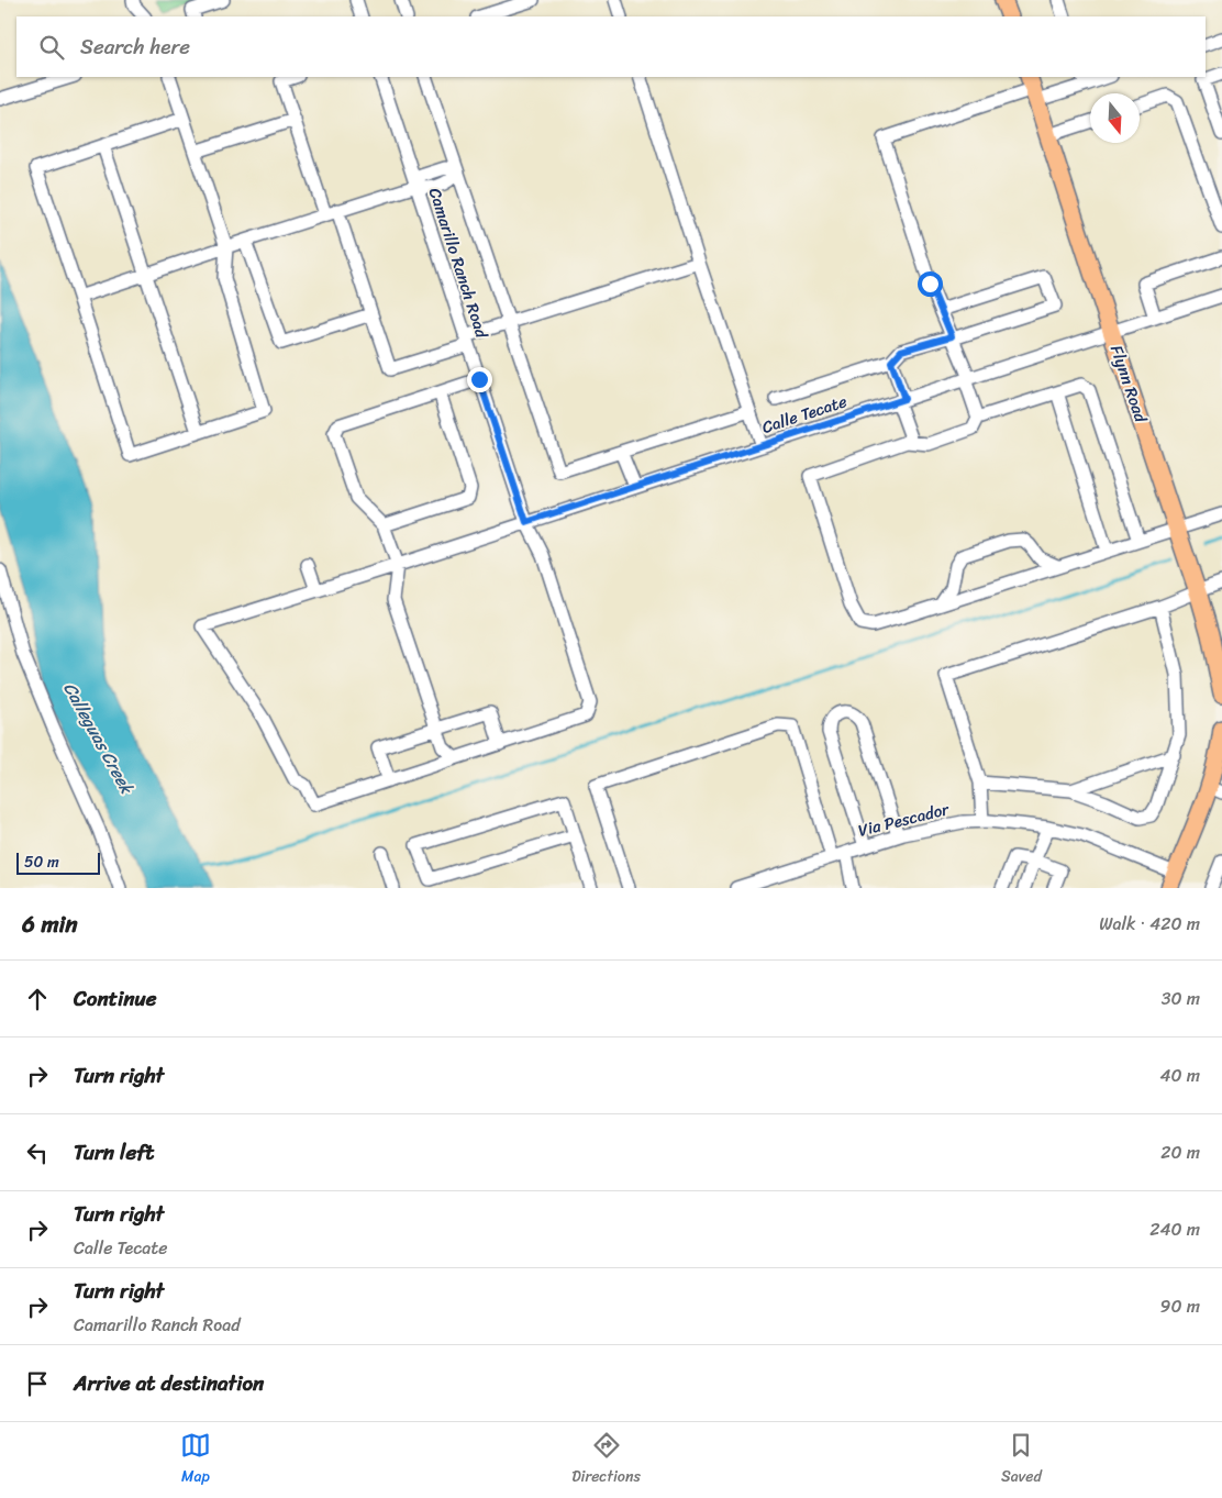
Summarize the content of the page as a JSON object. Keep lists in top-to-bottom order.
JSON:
{
  "streets": {
    "main road": ["Flynn Road"],
    "street": ["Camarillo Ranch Road", "Calle Tecate", "Via Pescador"]
  },
  "crossings": [
    ["Camarillo Ranch Road", "Calle Tecate"],
    ["Flynn Road", "Calle Tecate"]
  ],
  "water": ["Calleguas Creek"],
  "scale_bar": "50 m",
  "north": "bottom",
  "page": {
    "search": "Search here",
    "scale": "50 m",
    "heading": ["6 min", "Walk · 420 m"],
    "list": [
      ["Continue", "30 m"],
      ["Turn right", "40 m"],
      ["Turn left", "20 m"],
      ["Turn right", "Calle Tecate", "240 m"],
      ["Turn right", "Camarillo Ranch Road", "90 m"],
      "Arrive at destination"
    ],
    "nav": ["Map", "Directions", "Saved"]
  }
}
